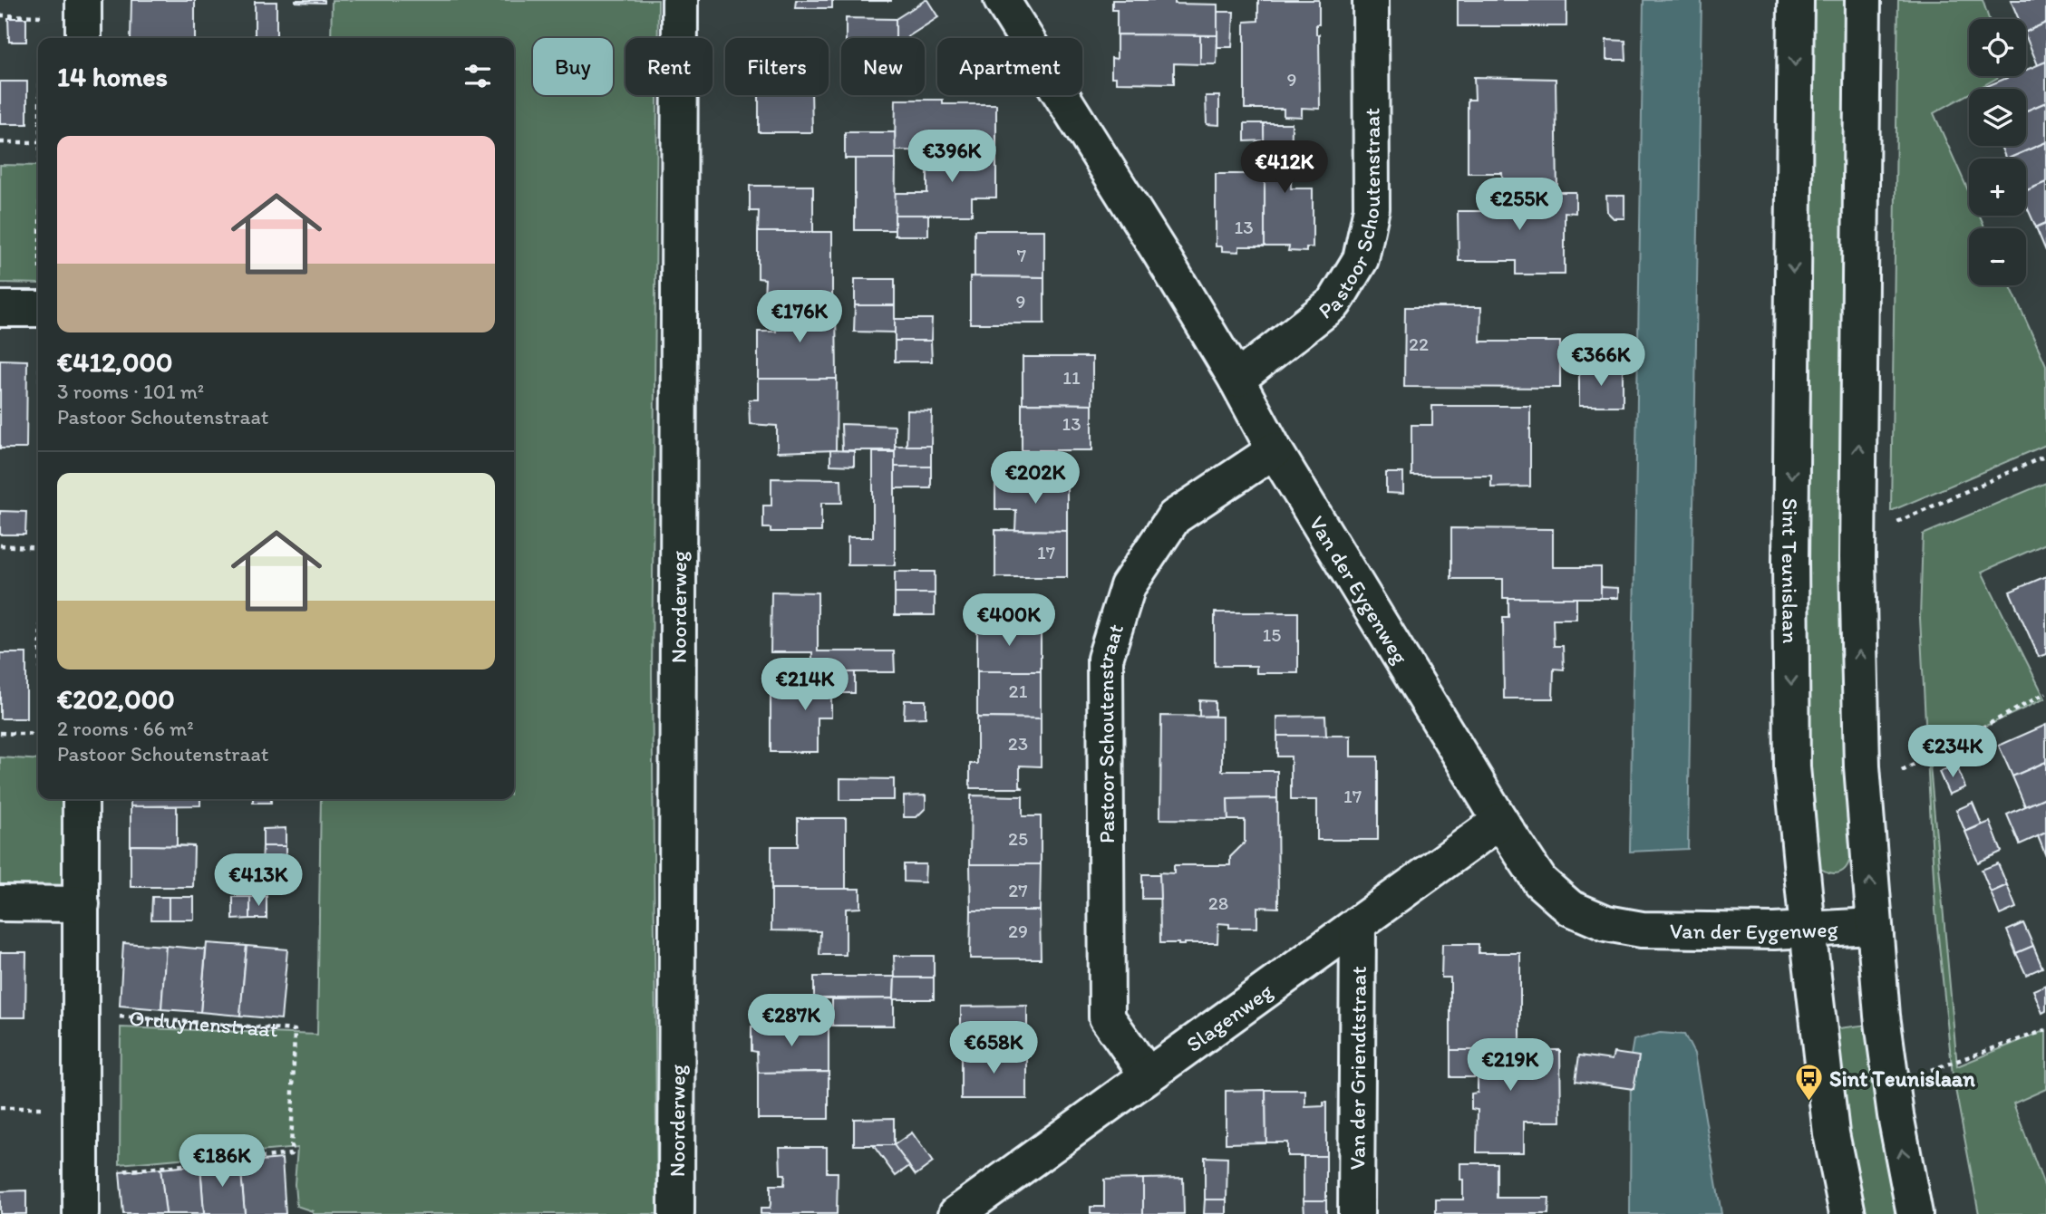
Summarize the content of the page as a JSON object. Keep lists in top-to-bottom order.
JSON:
{
  "streets": {
    "street": [
      "Pastoor Schoutenstraat",
      "Sint Teunislaan",
      "Van der Eygenweg",
      "Noorderweg",
      "Slagenweg",
      "Van der Griendtstraat"
    ],
    "path": ["Orduynenstraat"]
  },
  "crossings": [
    ["Pastoor Schoutenstraat", "Van der Eygenweg"],
    ["Pastoor Schoutenstraat", "Slagenweg"],
    ["Sint Teunislaan", "Van der Eygenweg"],
    ["Van der Eygenweg", "Slagenweg"],
    ["Slagenweg", "Van der Griendtstraat"]
  ],
  "places": {
    "bus stop": ["Sint Teunislaan"]
  },
  "house_numbers": [
    "9",
    "13",
    "7",
    "9",
    "22",
    "11",
    "13",
    "17",
    "15",
    "21",
    "23",
    "17",
    "25",
    "27",
    "28",
    "29"
  ],
  "page": {
    "map_buttons": ["+", "−"],
    "chip": [
      "Buy",
      "Rent",
      "Filters",
      "New",
      "Apartment"
    ],
    "heading": "14 homes",
    "list": [
      {
        "name": "€412,000",
        "note": "3 rooms · 101 m² · Pastoor Schoutenstraat"
      },
      {
        "name": "€202,000",
        "note": "2 rooms · 66 m² · Pastoor Schoutenstraat"
      }
    ],
    "price": [
      "€396K",
      "€412K",
      "€255K",
      "€176K",
      "€366K",
      "€202K",
      "€400K",
      "€214K",
      "€234K",
      "€413K",
      "€287K",
      "€658K",
      "€219K",
      "€186K"
    ]
  }
}
